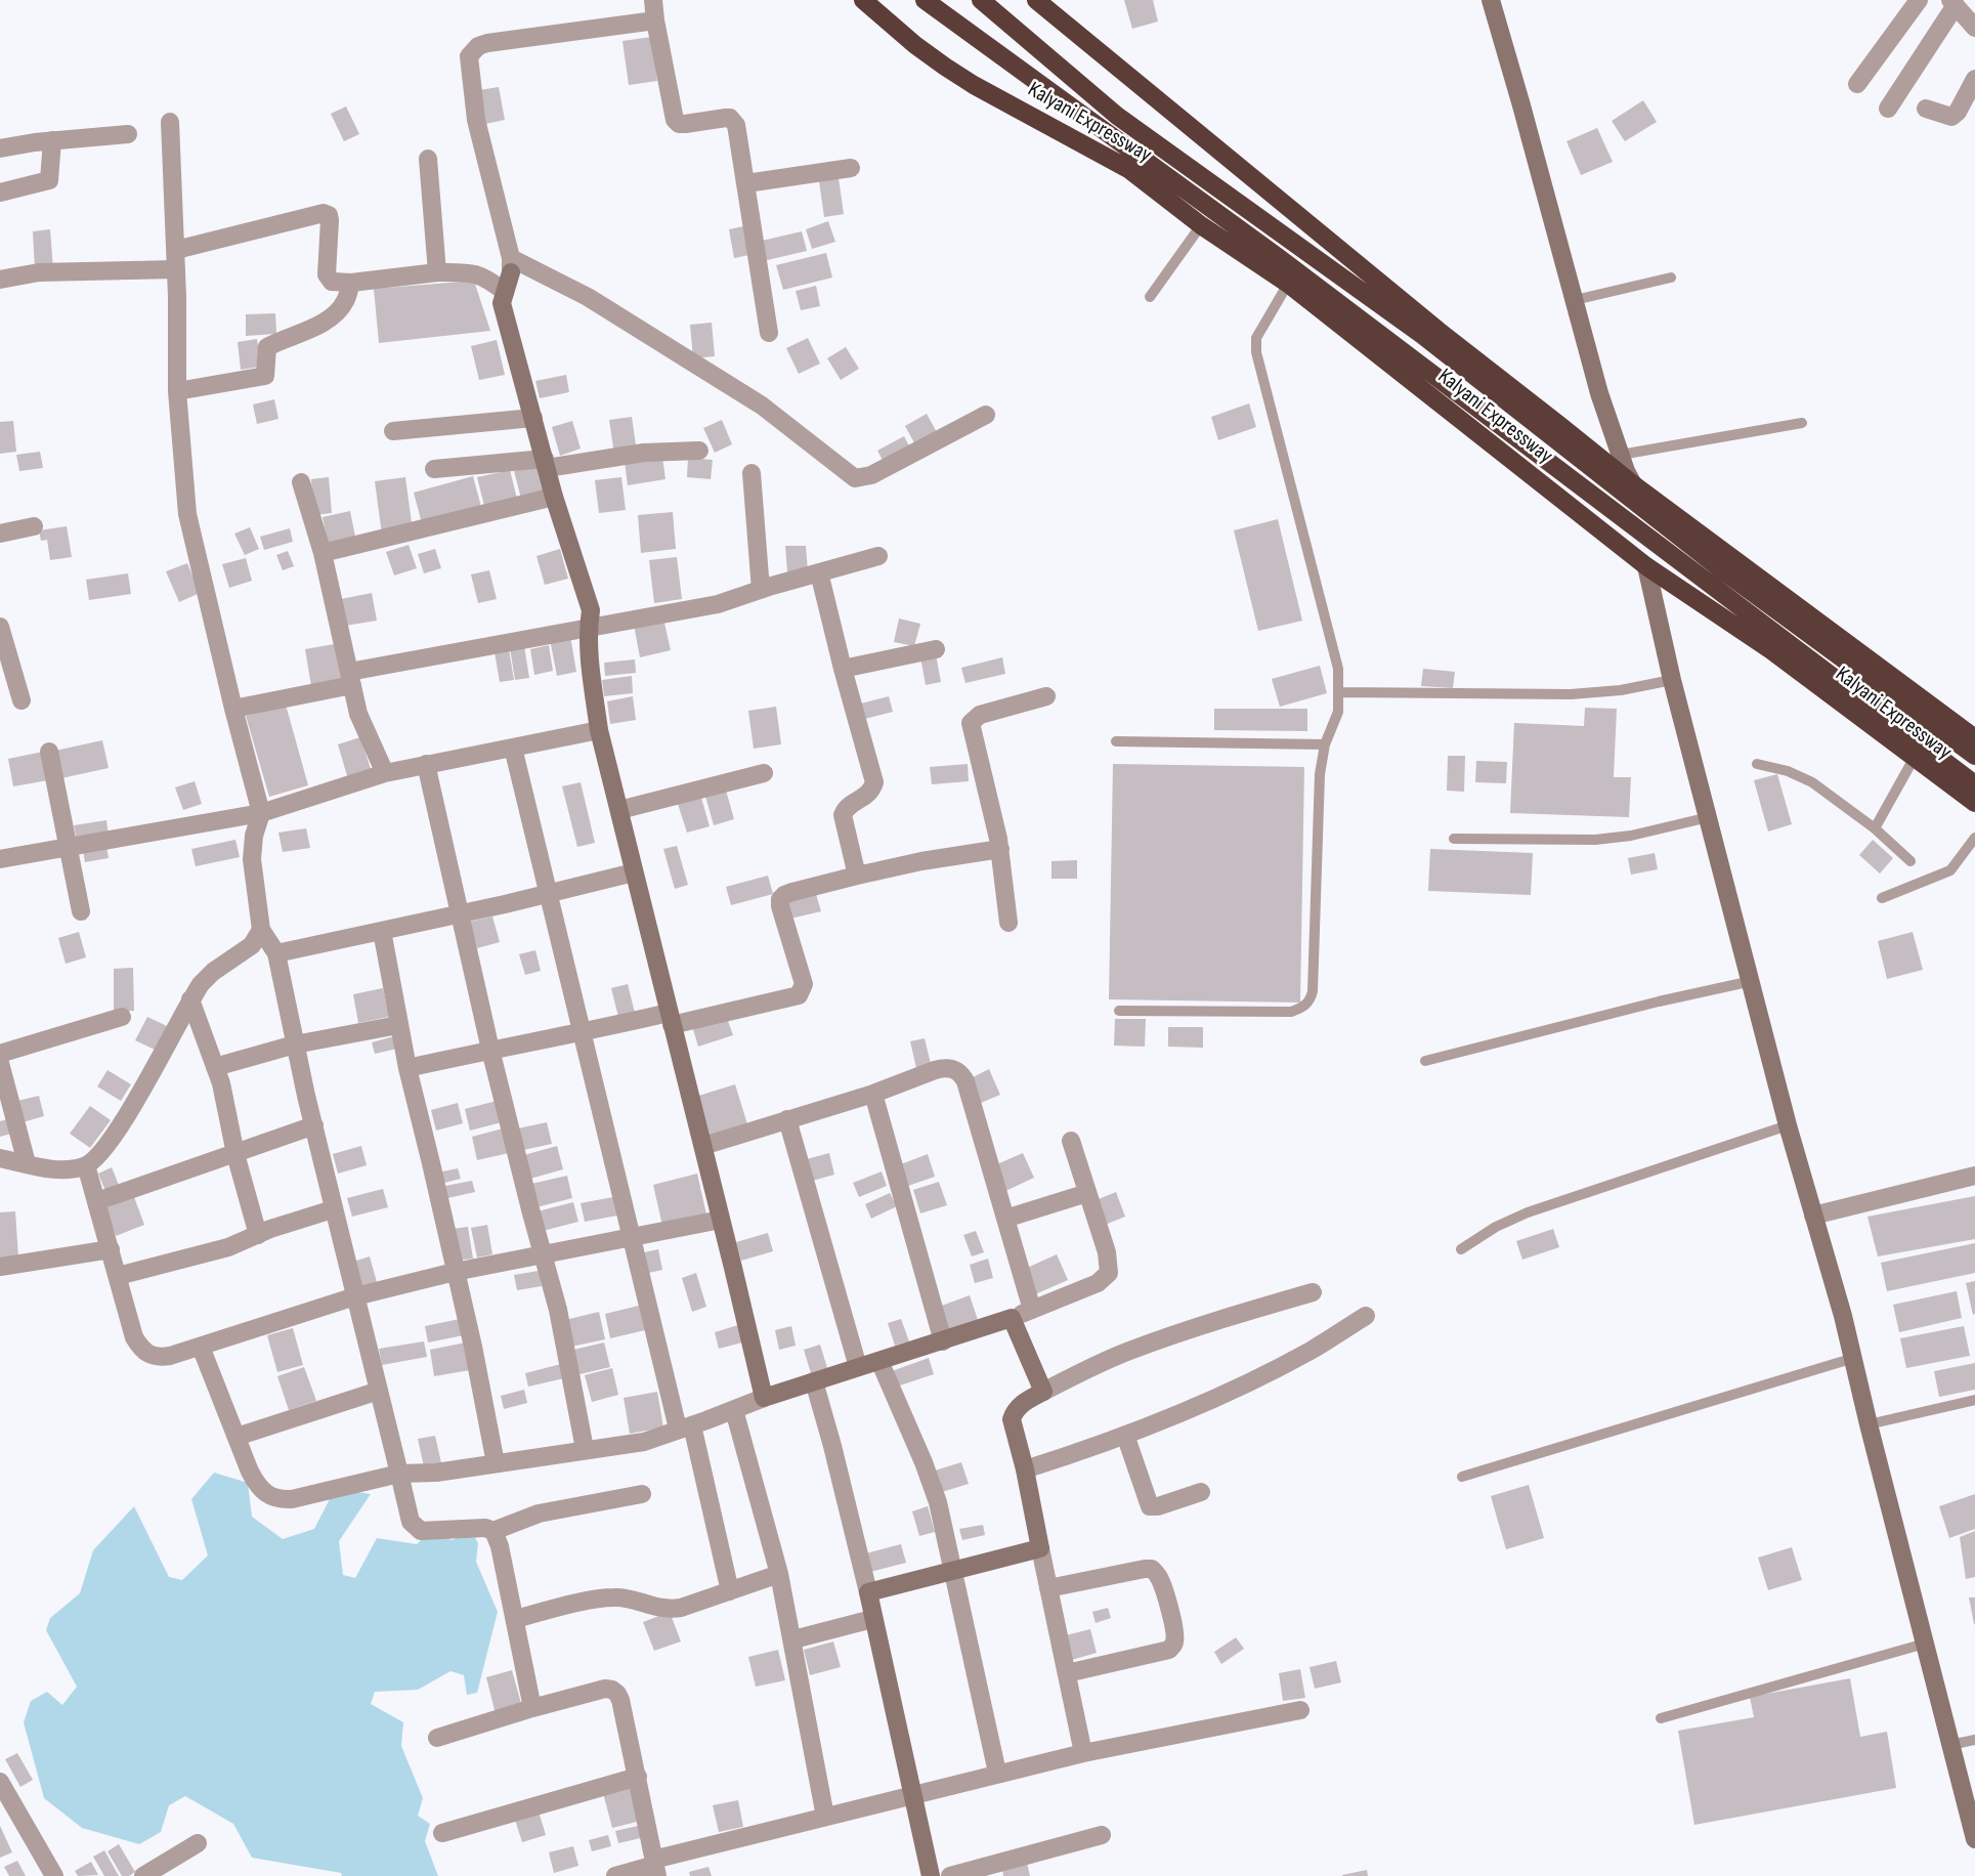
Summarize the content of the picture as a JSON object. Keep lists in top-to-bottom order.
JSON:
{
  "streets": {
    "highway": ["Kalyani Expressway"]
  }
}
